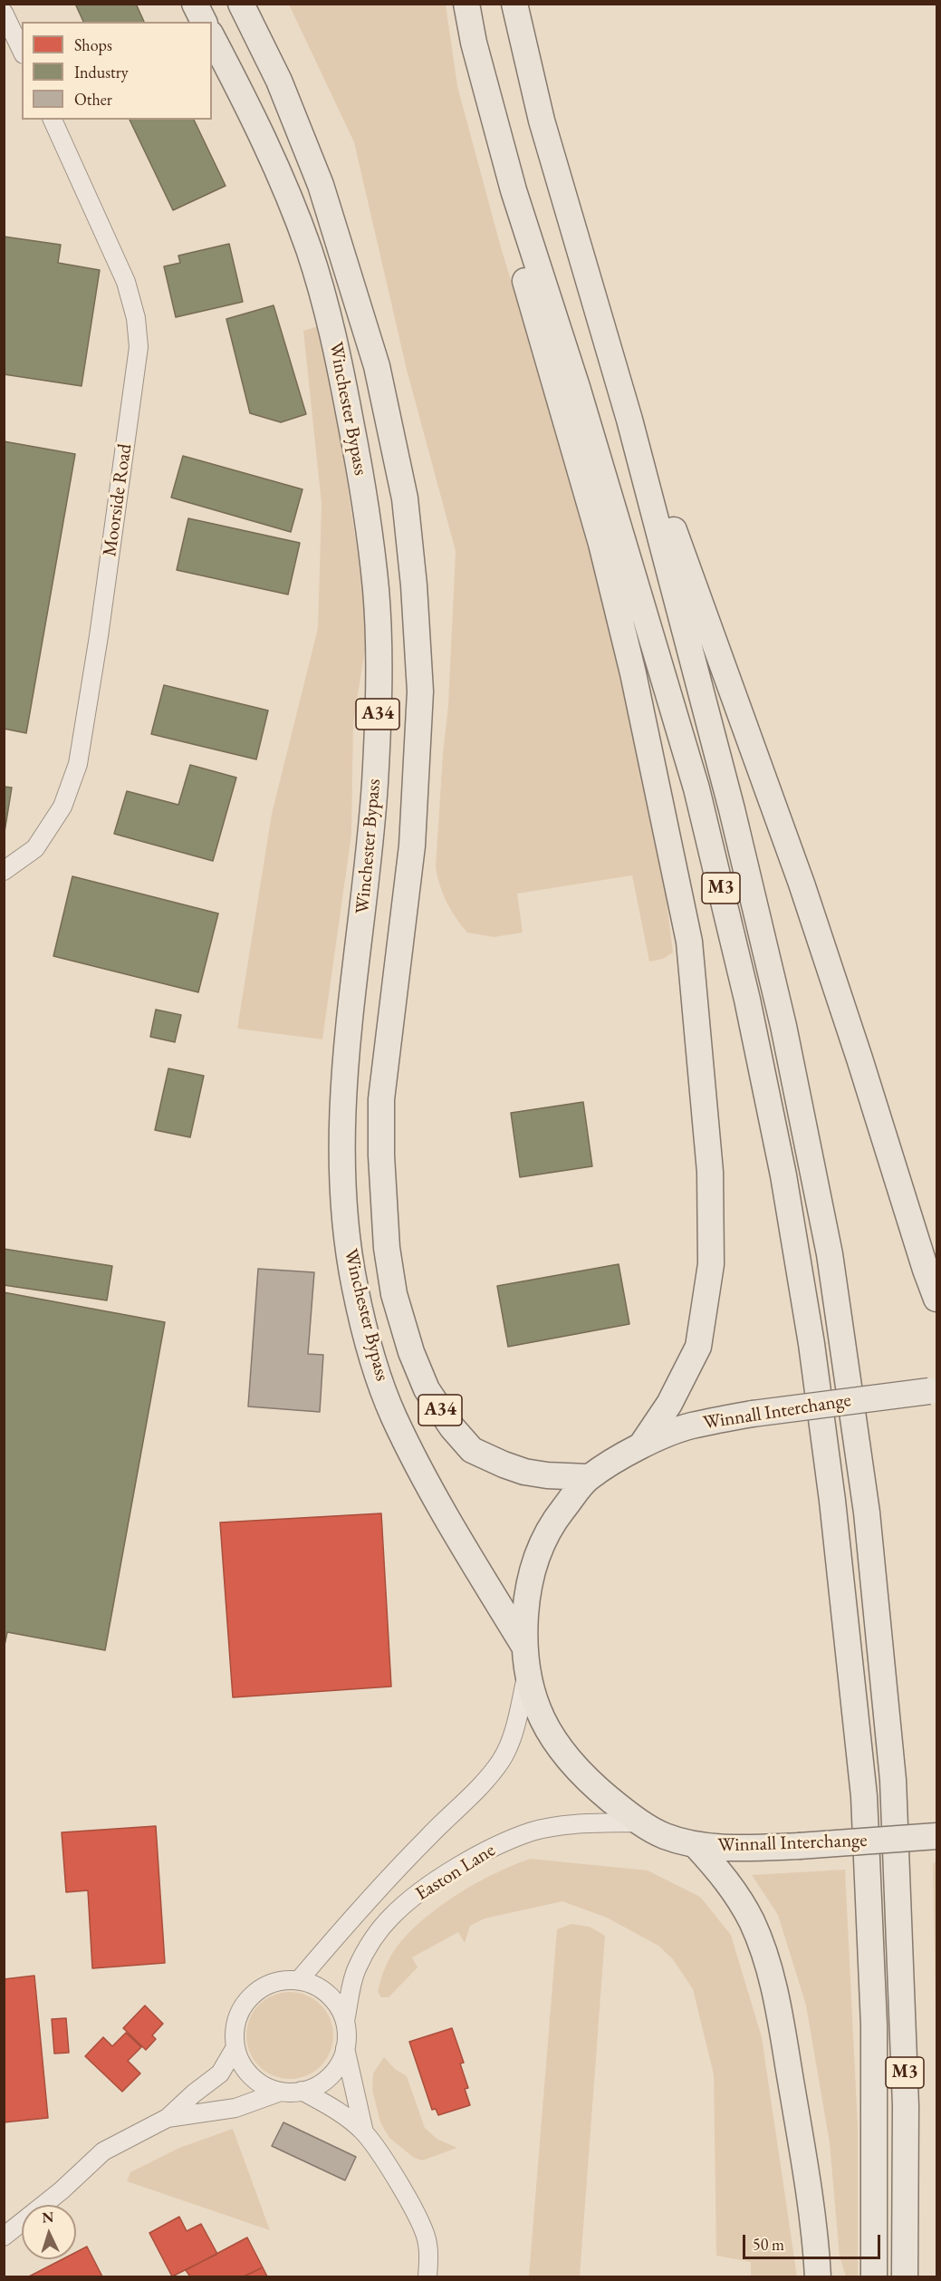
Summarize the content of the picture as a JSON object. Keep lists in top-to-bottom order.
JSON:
{
  "streets": {
    "highway": [
      "Winchester Bypass",
      "A34",
      "M3",
      "Winnall Interchange"
    ],
    "street": ["Moorside Road", "Easton Lane"]
  },
  "crossings": [
    ["Winchester Bypass", "Winnall Interchange"],
    ["M3", "Winnall Interchange"],
    ["Winnall Interchange", "Easton Lane"]
  ],
  "legend": ["Shops", "Industry", "Other"],
  "scale_bar": "50 m",
  "north": "top"
}
